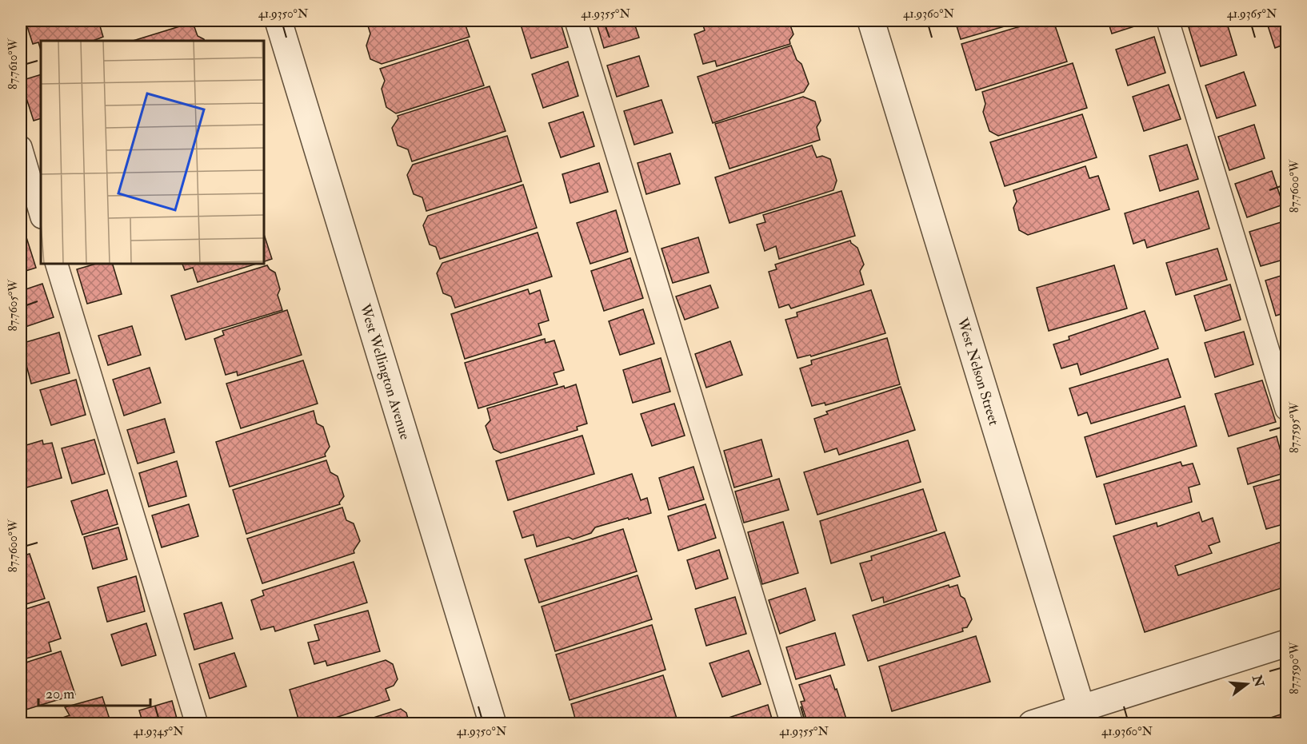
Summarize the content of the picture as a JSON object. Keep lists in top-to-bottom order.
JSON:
{
  "streets": {
    "street": ["West Wellington Avenue", "West Nelson Street"]
  },
  "scale_bar": "20 m",
  "north": "right",
  "coordinates": [
    "41.9350°N",
    "41.9355°N",
    "41.9360°N",
    "41.9365°N",
    "87.7610°W",
    "87.7600°W",
    "87.7605°W",
    "87.7595°W",
    "87.7590°W",
    "41.9345°N"
  ]
}
